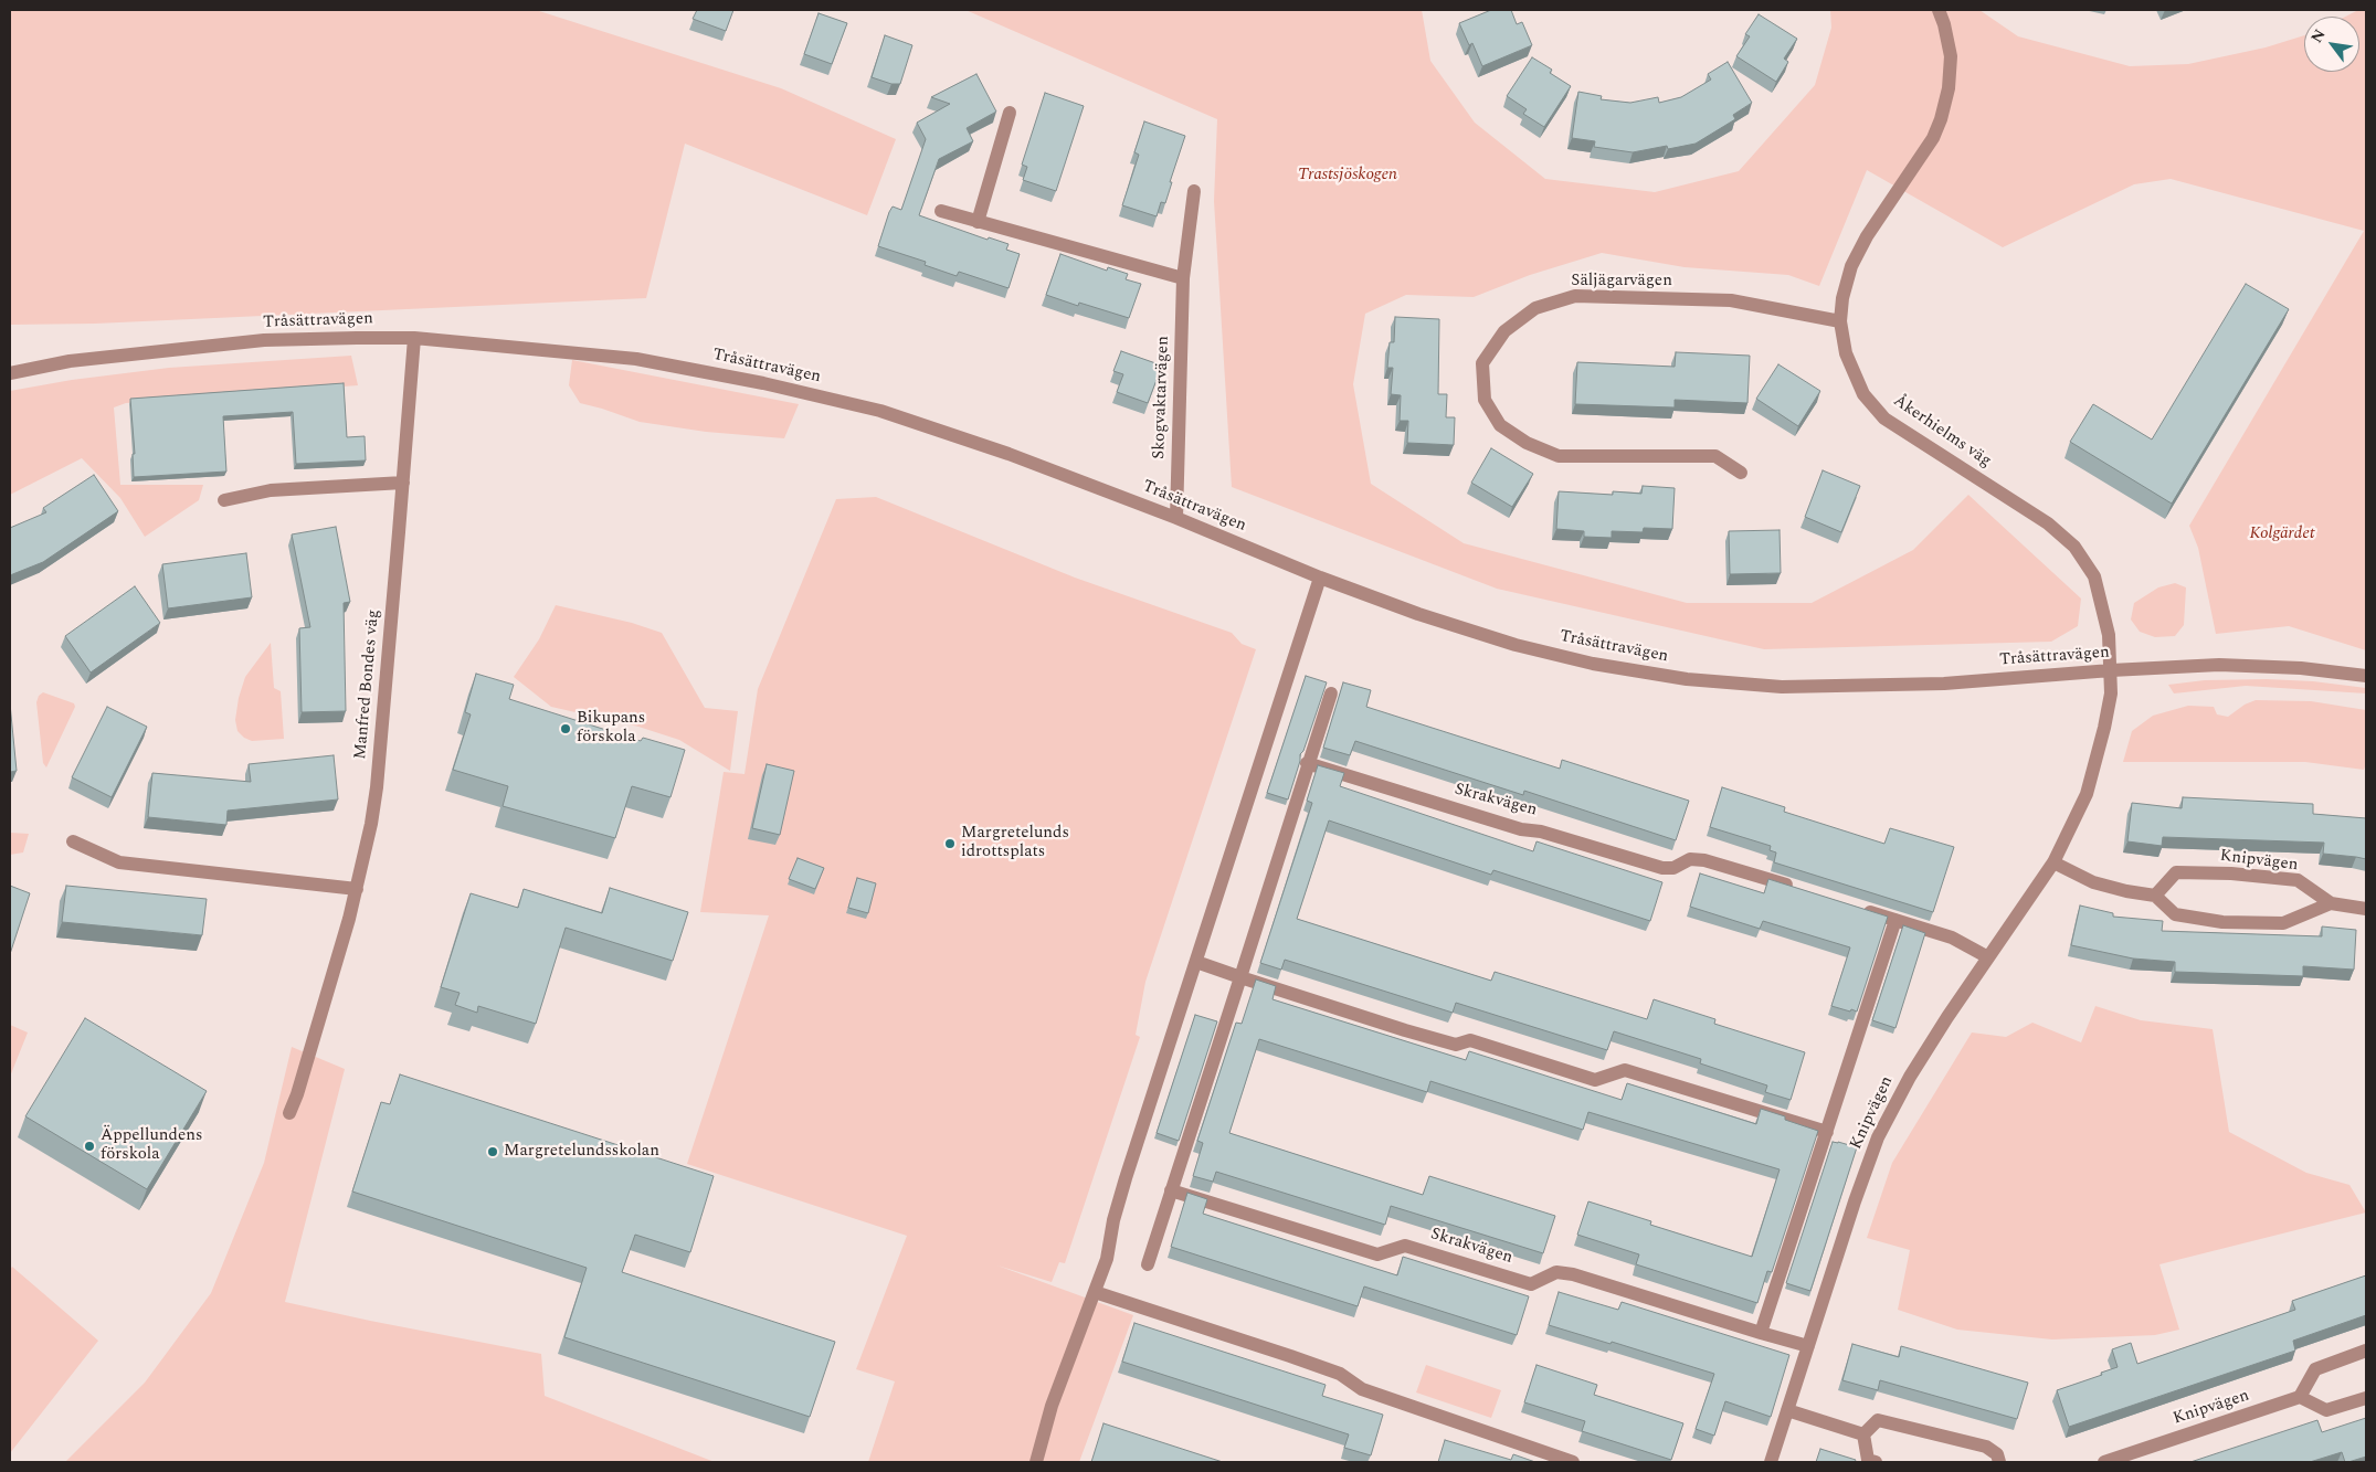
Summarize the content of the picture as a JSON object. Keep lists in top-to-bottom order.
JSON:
{
  "streets": {
    "street": [
      "Säljägarvägen",
      "Tråsättravägen",
      "Skogvaktarvägen",
      "Åkerhielms väg",
      "Manfred Bondes väg",
      "Skrakvägen",
      "Knipvägen"
    ]
  },
  "crossings": [
    ["Säljägarvägen", "Åkerhielms väg"],
    ["Tråsättravägen", "Skogvaktarvägen"],
    ["Tråsättravägen", "Åkerhielms väg"],
    ["Tråsättravägen", "Manfred Bondes väg"],
    ["Tråsättravägen", "Knipvägen"],
    ["Åkerhielms väg", "Knipvägen"],
    ["Skrakvägen", "Knipvägen"]
  ],
  "parks": ["Trastsjöskogen", "Kolgärdet"],
  "places": [
    "Bikupans förskola",
    "Margretelunds idrottsplats",
    "Äppellundens förskola",
    "Margretelundsskolan"
  ],
  "north": "top left"
}
